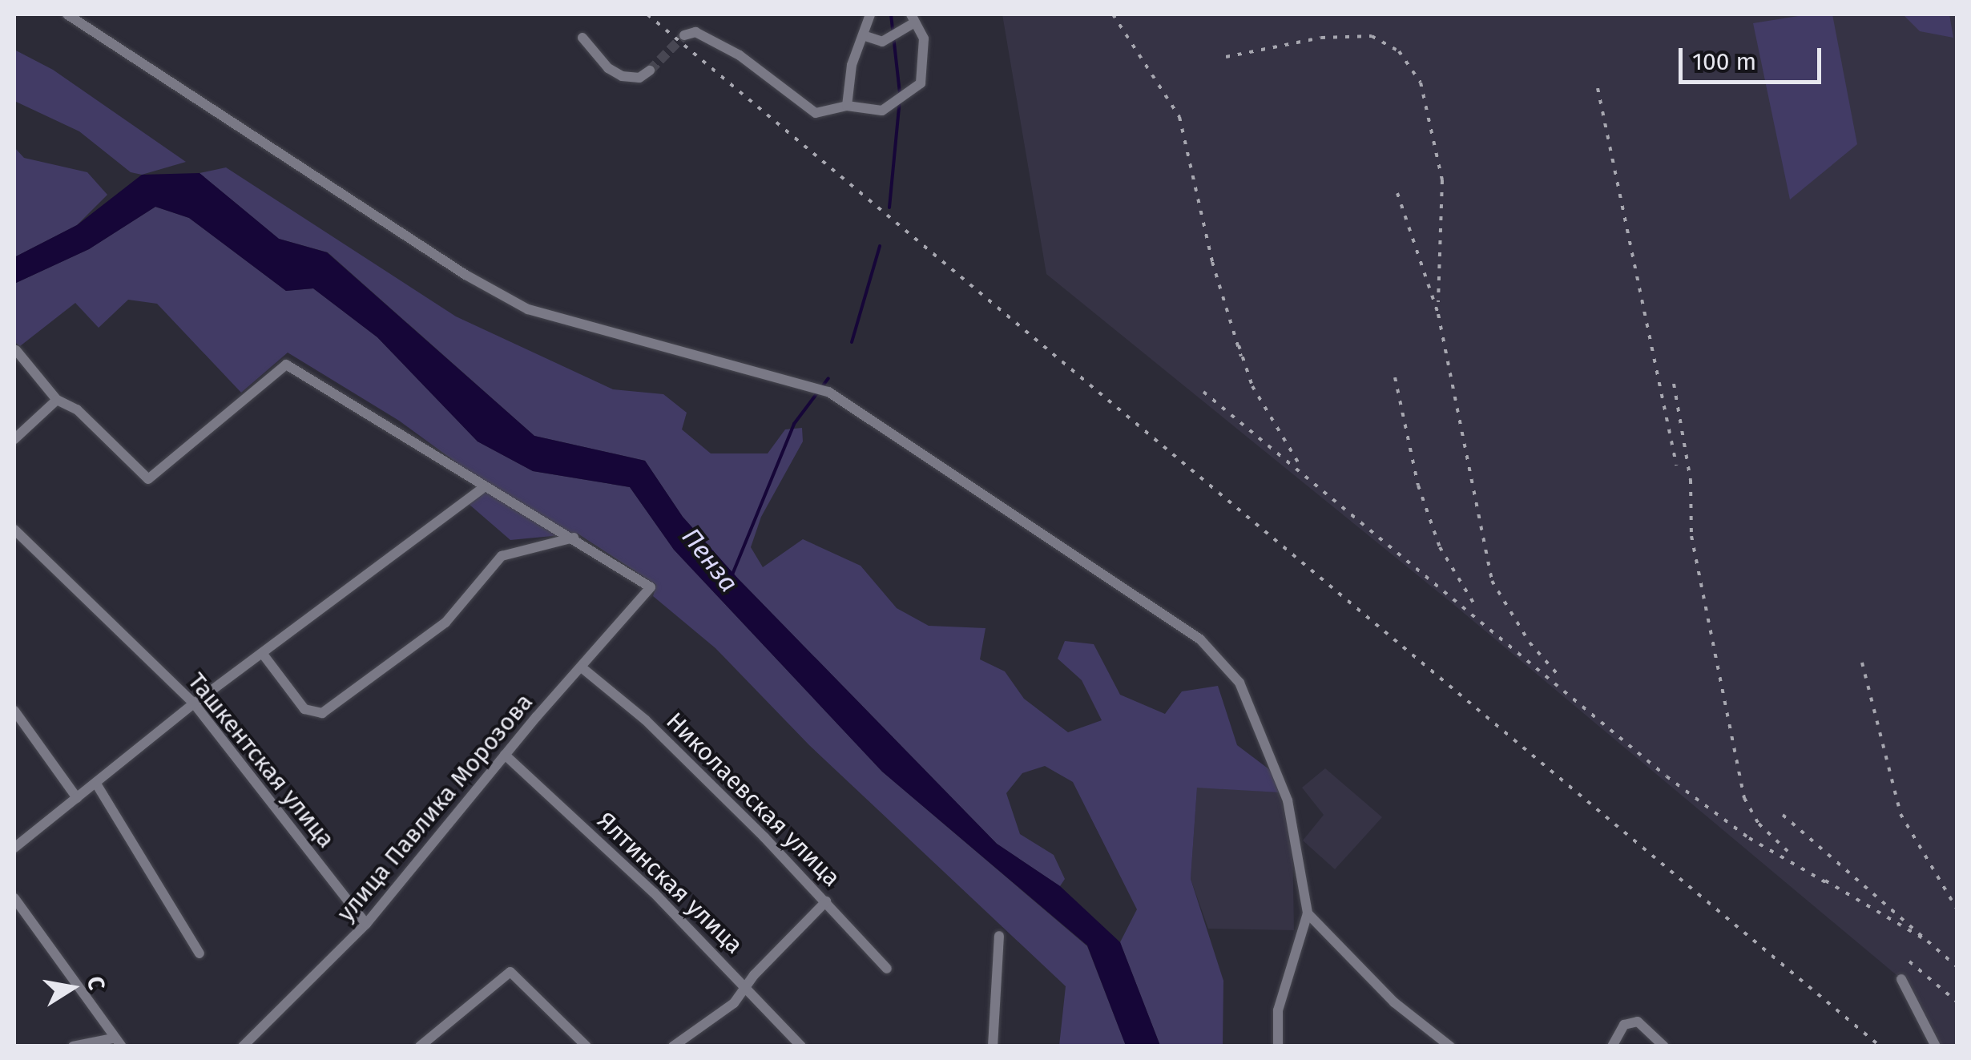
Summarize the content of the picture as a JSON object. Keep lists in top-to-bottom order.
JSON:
{
  "streets": {
    "street": [
      "Ташкентская улица",
      "Николаевская улица",
      "улица Павлика Морозова",
      "Ялтинская улица"
    ]
  },
  "crossings": [
    ["Ташкентская улица", "улица Павлика Морозова"],
    ["Николаевская улица", "улица Павлика Морозова"],
    ["улица Павлика Морозова", "Ялтинская улица"]
  ],
  "water": ["Пенза"],
  "scale_bar": "100 m",
  "north": "right"
}
